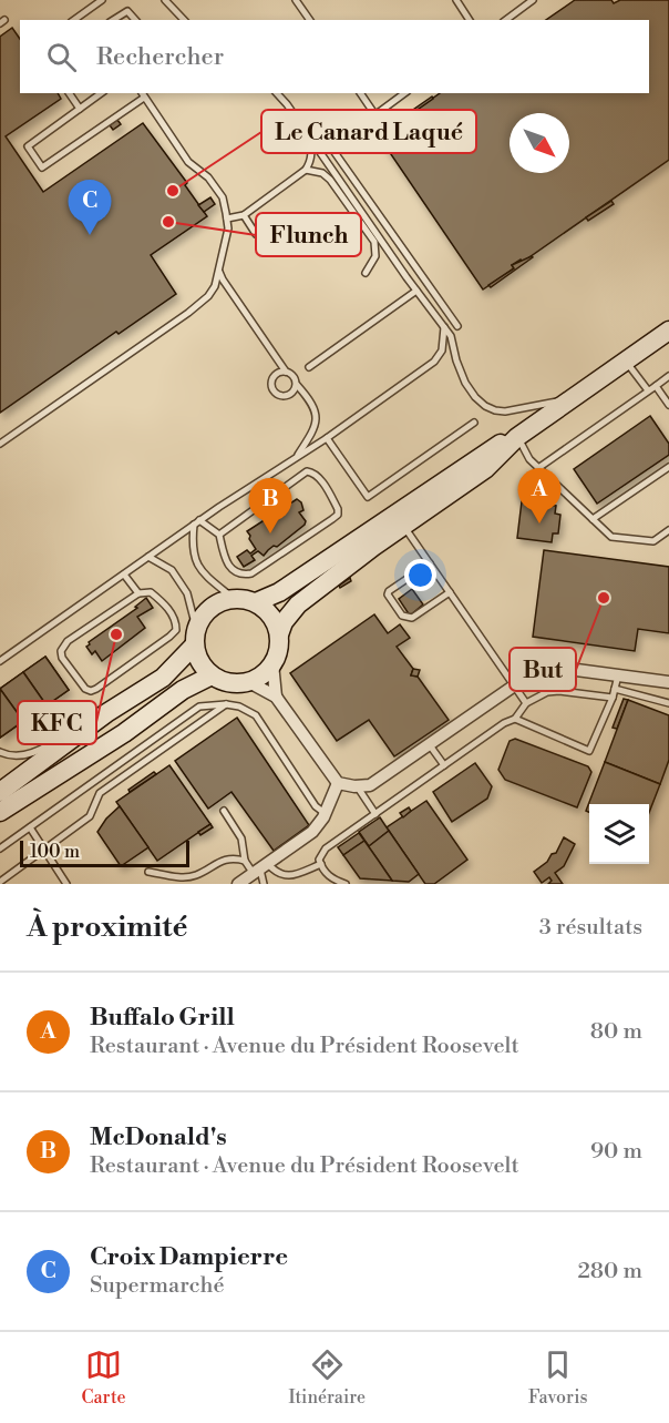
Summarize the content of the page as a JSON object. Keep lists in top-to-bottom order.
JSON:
{
  "places": [
    "Le Canard Laqué",
    "Flunch",
    "But",
    "KFC"
  ],
  "scale_bar": "100 m",
  "north": "bottom right",
  "page": {
    "search": "Rechercher",
    "pins": ["C", "A", "B"],
    "scale": "100 m",
    "heading": ["À proximité", "3 résultats"],
    "list": [
      {
        "mark": "A",
        "name": "Buffalo Grill",
        "note": "Restaurant · Avenue du Président Roosevelt",
        "value": "80 m"
      },
      {
        "mark": "B",
        "name": "McDonald's",
        "note": "Restaurant · Avenue du Président Roosevelt",
        "value": "90 m"
      },
      {
        "mark": "C",
        "name": "Croix Dampierre",
        "note": "Supermarché",
        "value": "280 m"
      }
    ],
    "nav": ["Carte", "Itinéraire", "Favoris"]
  }
}
